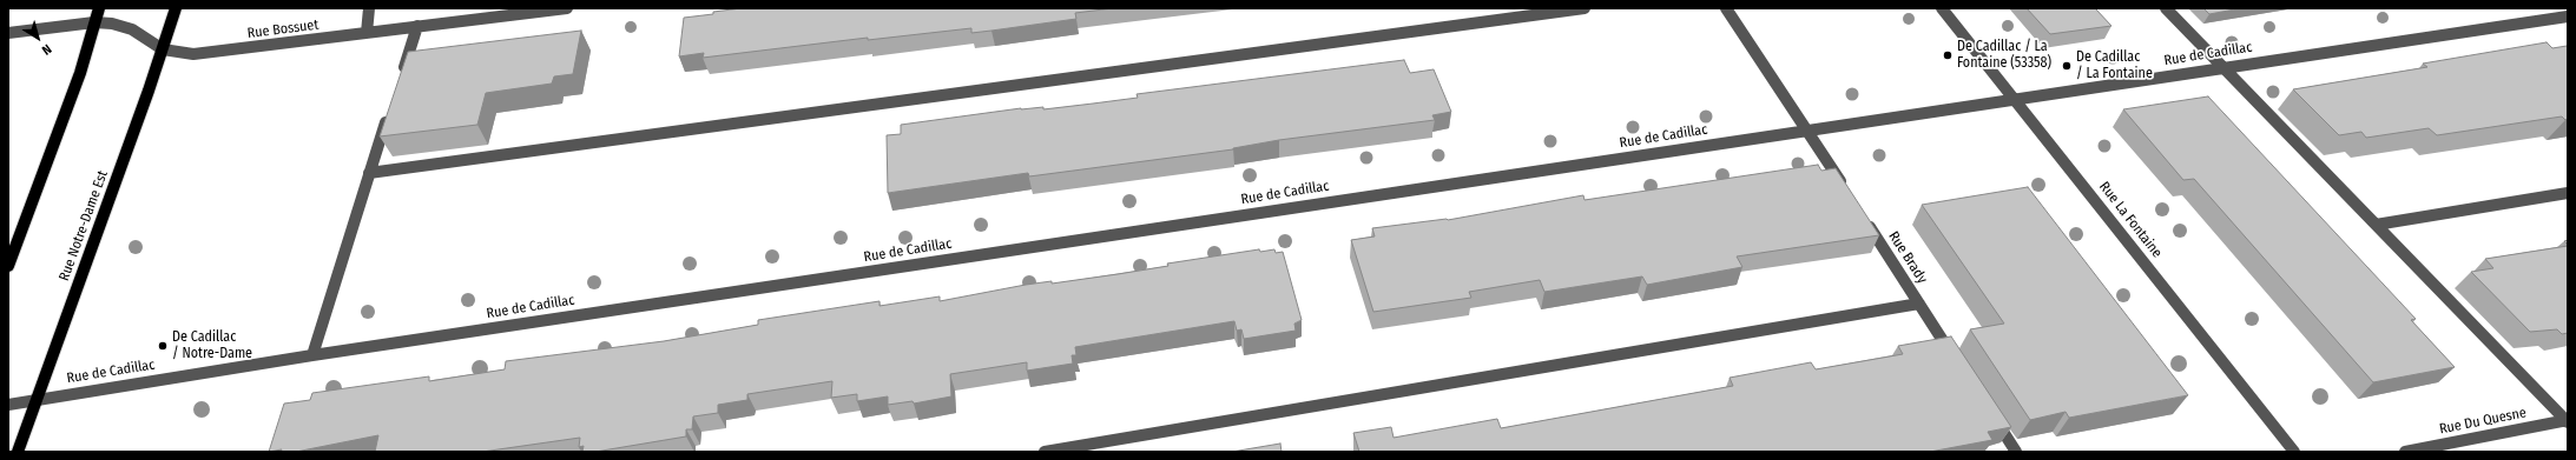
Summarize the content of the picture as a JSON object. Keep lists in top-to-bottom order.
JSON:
{
  "streets": {
    "main road": ["Rue Notre-Dame Est"],
    "street": [
      "Rue Bossuet",
      "Rue de Cadillac",
      "Rue La Fontaine",
      "Rue Brady",
      "Rue Du Quesne"
    ]
  },
  "crossings": [
    ["Rue Bossuet", "Rue Notre-Dame Est"],
    ["Rue de Cadillac", "Rue La Fontaine"],
    ["Rue de Cadillac", "Rue Notre-Dame Est"]
  ],
  "places": ["De Cadillac / La Fontaine (53358)", "De Cadillac / La Fontaine", "De Cadillac / Notre-Dame"],
  "north": "bottom right"
}
